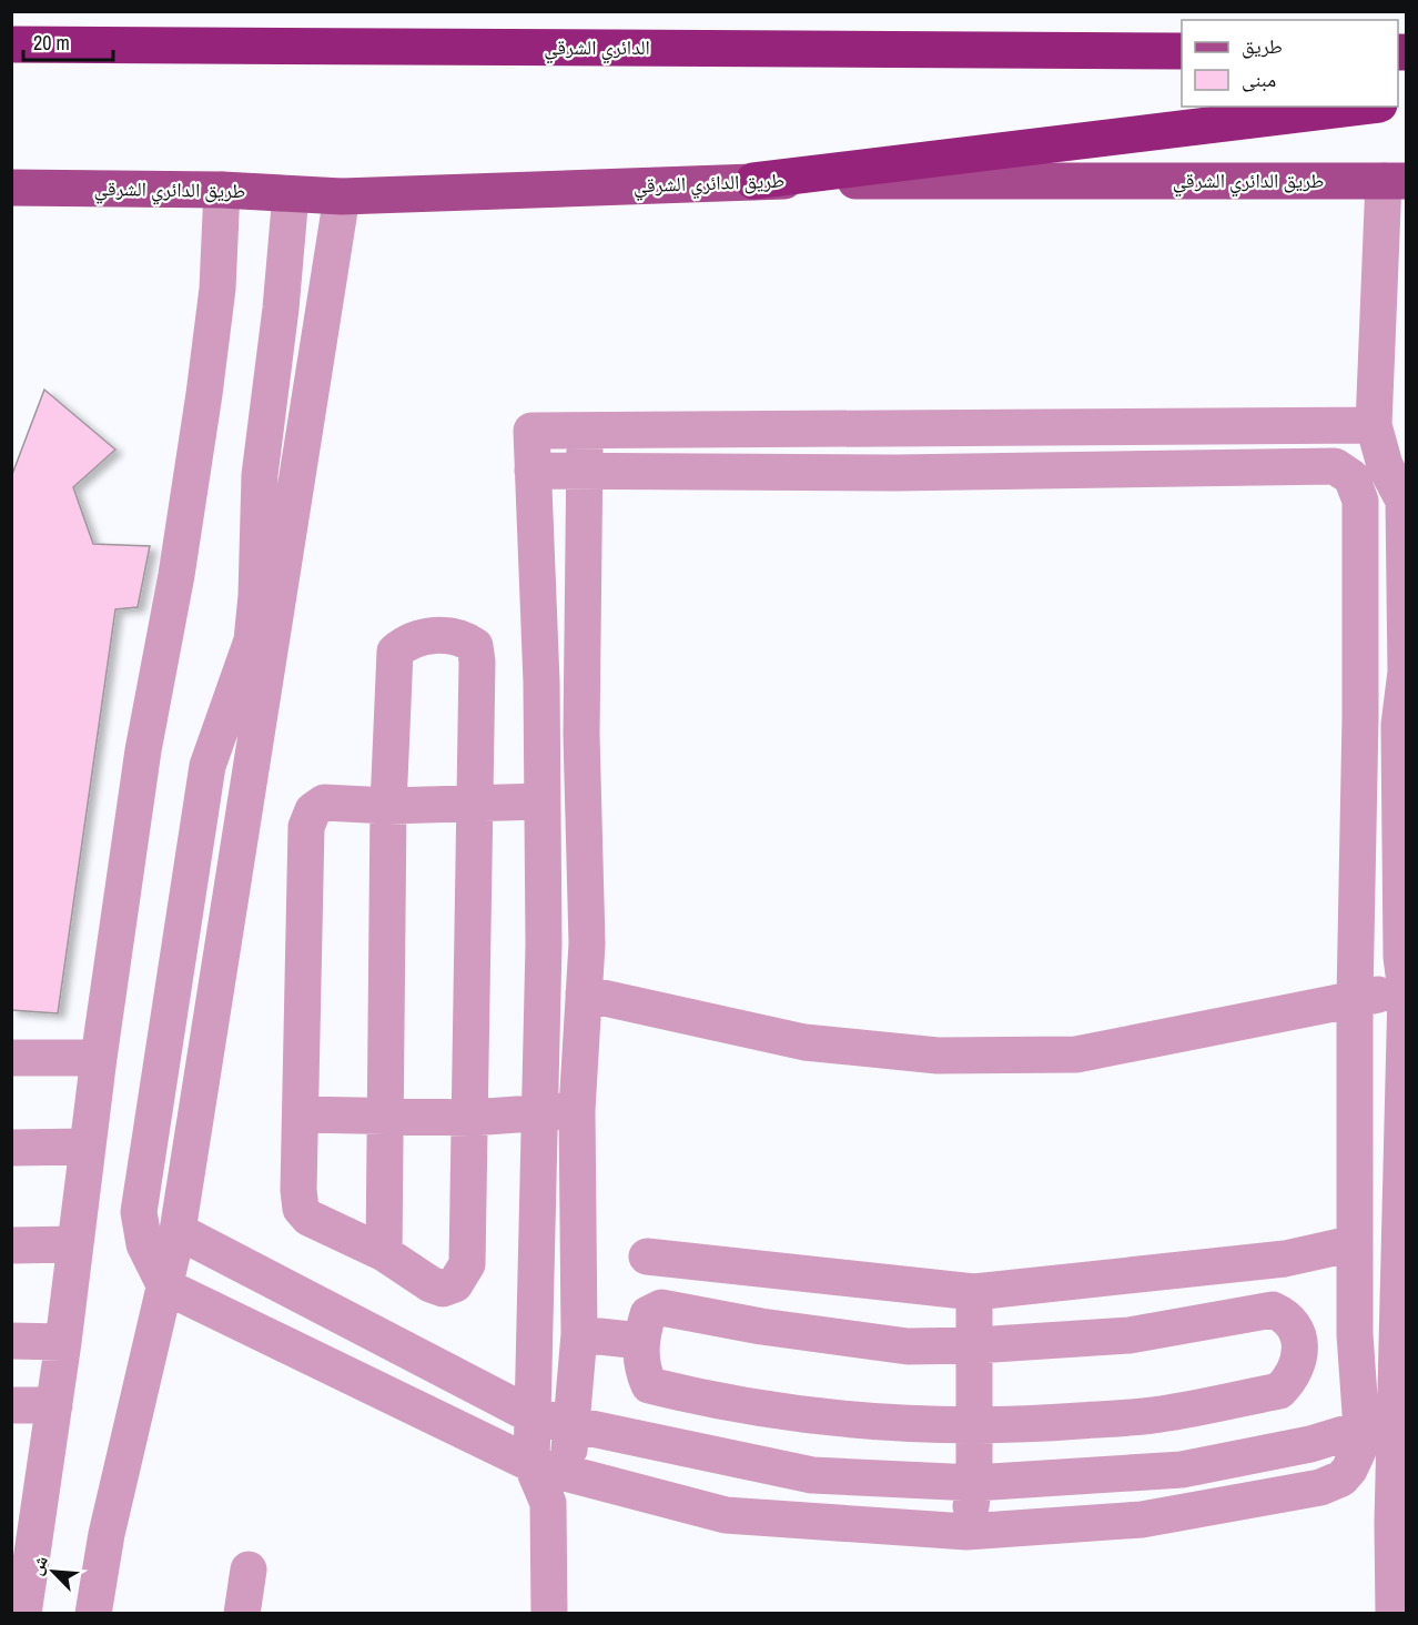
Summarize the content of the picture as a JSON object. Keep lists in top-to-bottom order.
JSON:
{
  "streets": {
    "highway": ["الدائري الشرقي"],
    "main road": ["طريق الدائري الشرقي"]
  },
  "legend": ["طريق", "مبنى"],
  "scale_bar": "20 m",
  "north": "top left"
}
